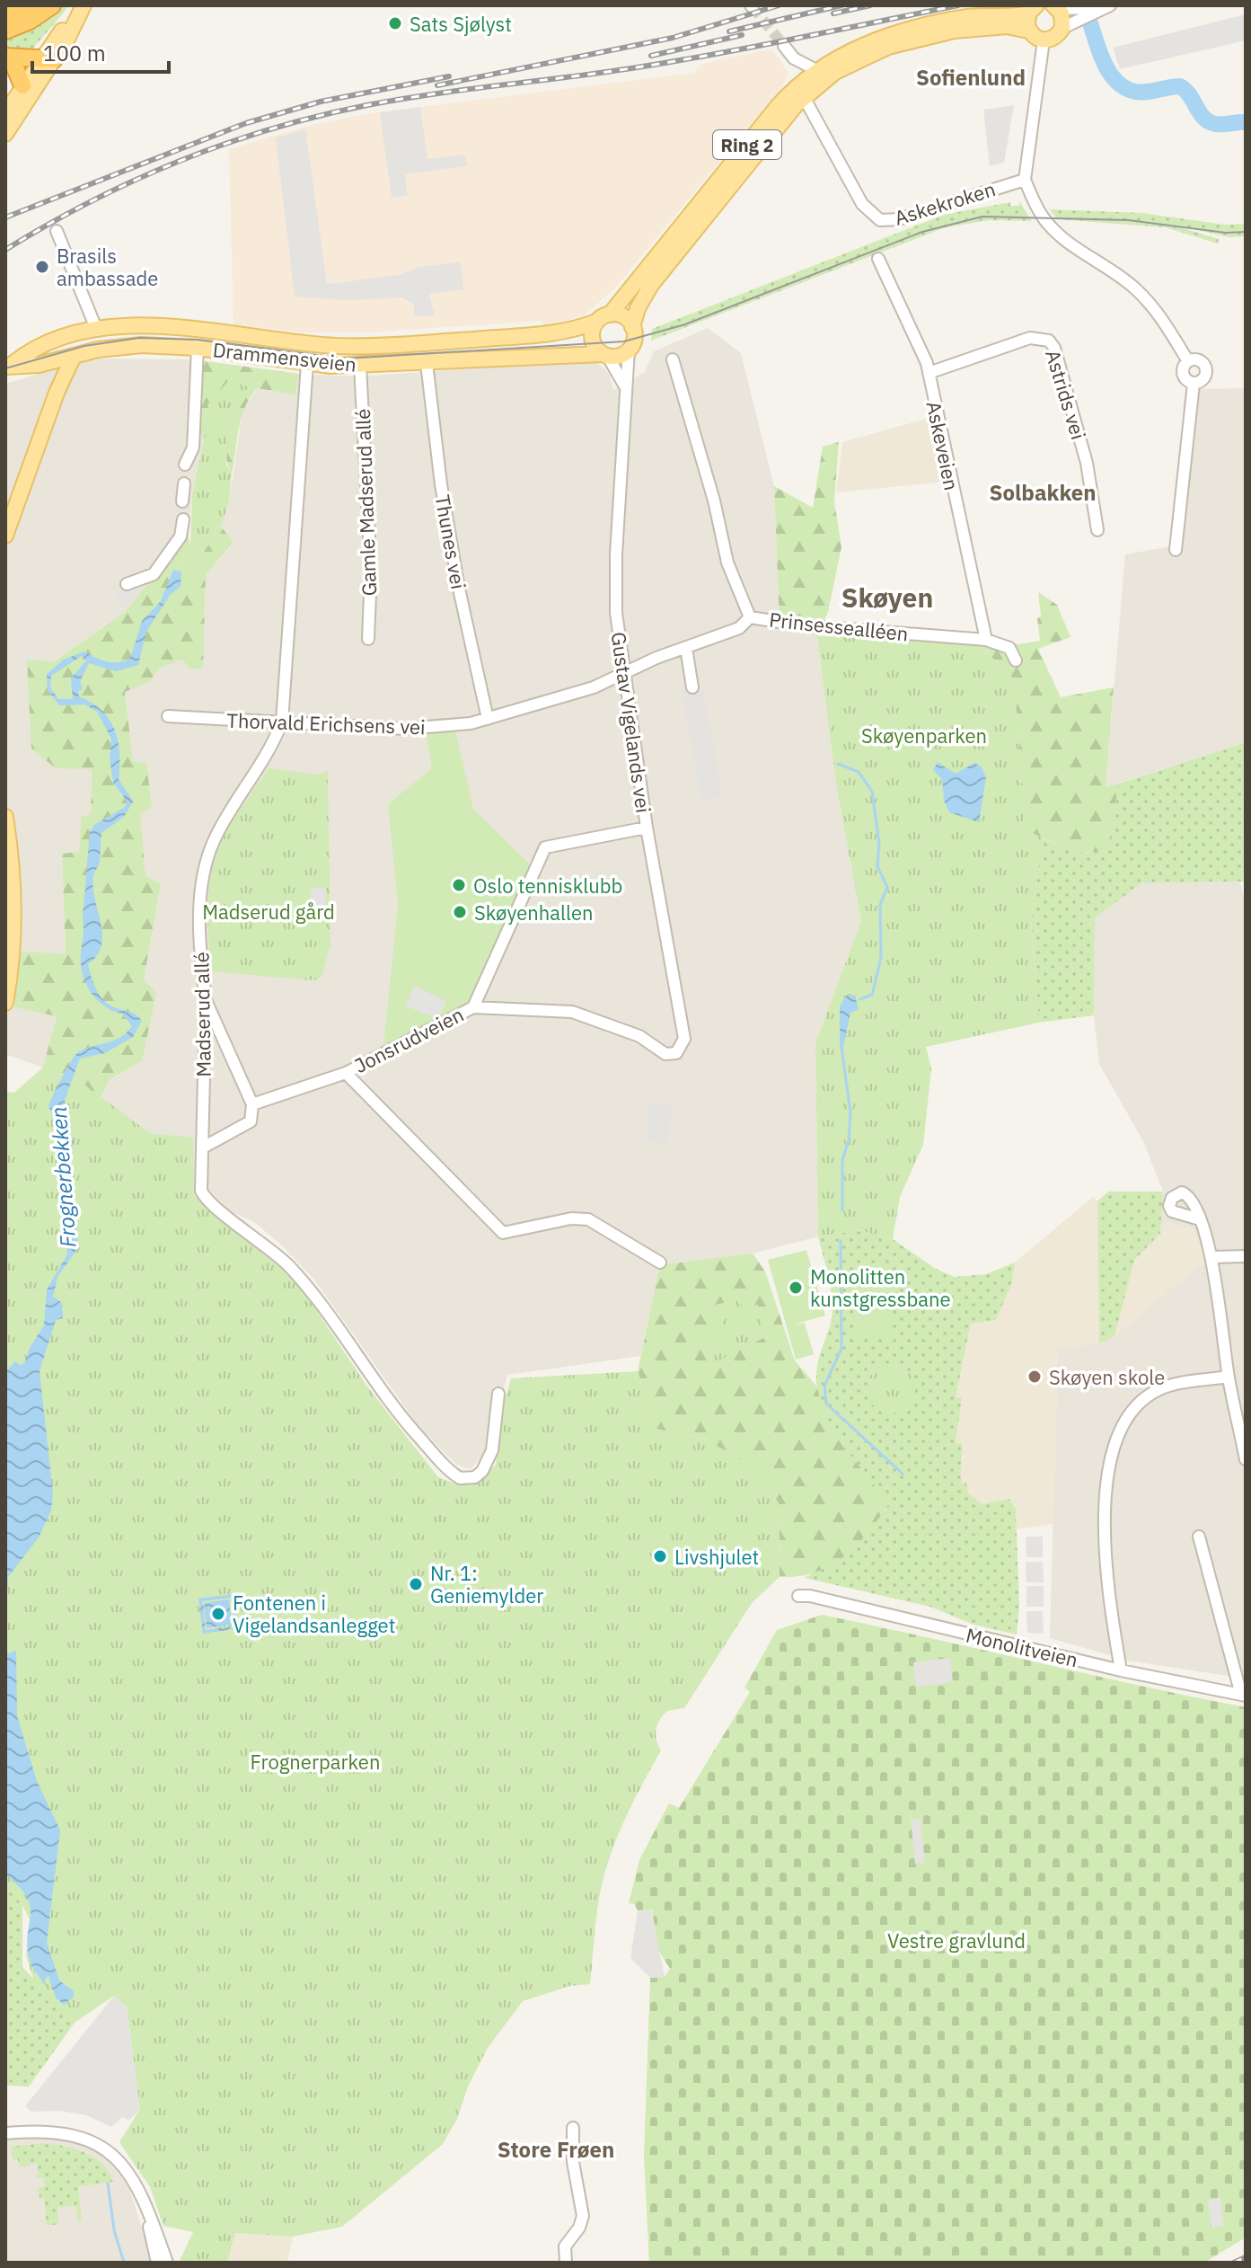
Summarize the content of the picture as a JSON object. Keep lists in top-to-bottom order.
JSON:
{
  "streets": {
    "main road": ["Ring 2", "Drammensveien"],
    "street": [
      "Askekroken",
      "Astrids vei",
      "Askeveien",
      "Gamle Madserud allé",
      "Thunes vei",
      "Prinsessealléen",
      "Gustav Vigelands vei",
      "Thorvald Erichsens vei",
      "Madserud allé",
      "Jonsrudveien",
      "Monolitveien"
    ]
  },
  "crossings": [
    ["Ring 2", "Askekroken"],
    ["Ring 2", "Drammensveien"],
    ["Ring 2", "Gustav Vigelands vei"],
    ["Drammensveien", "Gamle Madserud allé"],
    ["Drammensveien", "Thunes vei"],
    ["Drammensveien", "Gustav Vigelands vei"],
    ["Drammensveien", "Madserud allé"],
    ["Astrids vei", "Askeveien"],
    ["Askeveien", "Prinsessealléen"],
    ["Thunes vei", "Thorvald Erichsens vei"],
    ["Prinsessealléen", "Thorvald Erichsens vei"],
    ["Gustav Vigelands vei", "Thorvald Erichsens vei"],
    ["Gustav Vigelands vei", "Jonsrudveien"],
    ["Thorvald Erichsens vei", "Madserud allé"]
  ],
  "districts": [
    "Sofienlund",
    "Solbakken",
    "Skøyen",
    "Store Frøen"
  ],
  "water": ["Frognerbekken"],
  "parks": [
    "Skøyenparken",
    "Madserud gård",
    "Frognerparken",
    "Vestre gravlund"
  ],
  "places": [
    "Sats Sjølyst",
    "Brasils ambassade",
    "Oslo tennisklubb",
    "Skøyenhallen",
    "Monolitten kunstgressbane",
    "Skøyen skole",
    "Livshjulet",
    "Nr. 1: Geniemylder",
    "Fontenen i Vigelandsanlegget"
  ],
  "scale_bar": "100 m"
}
